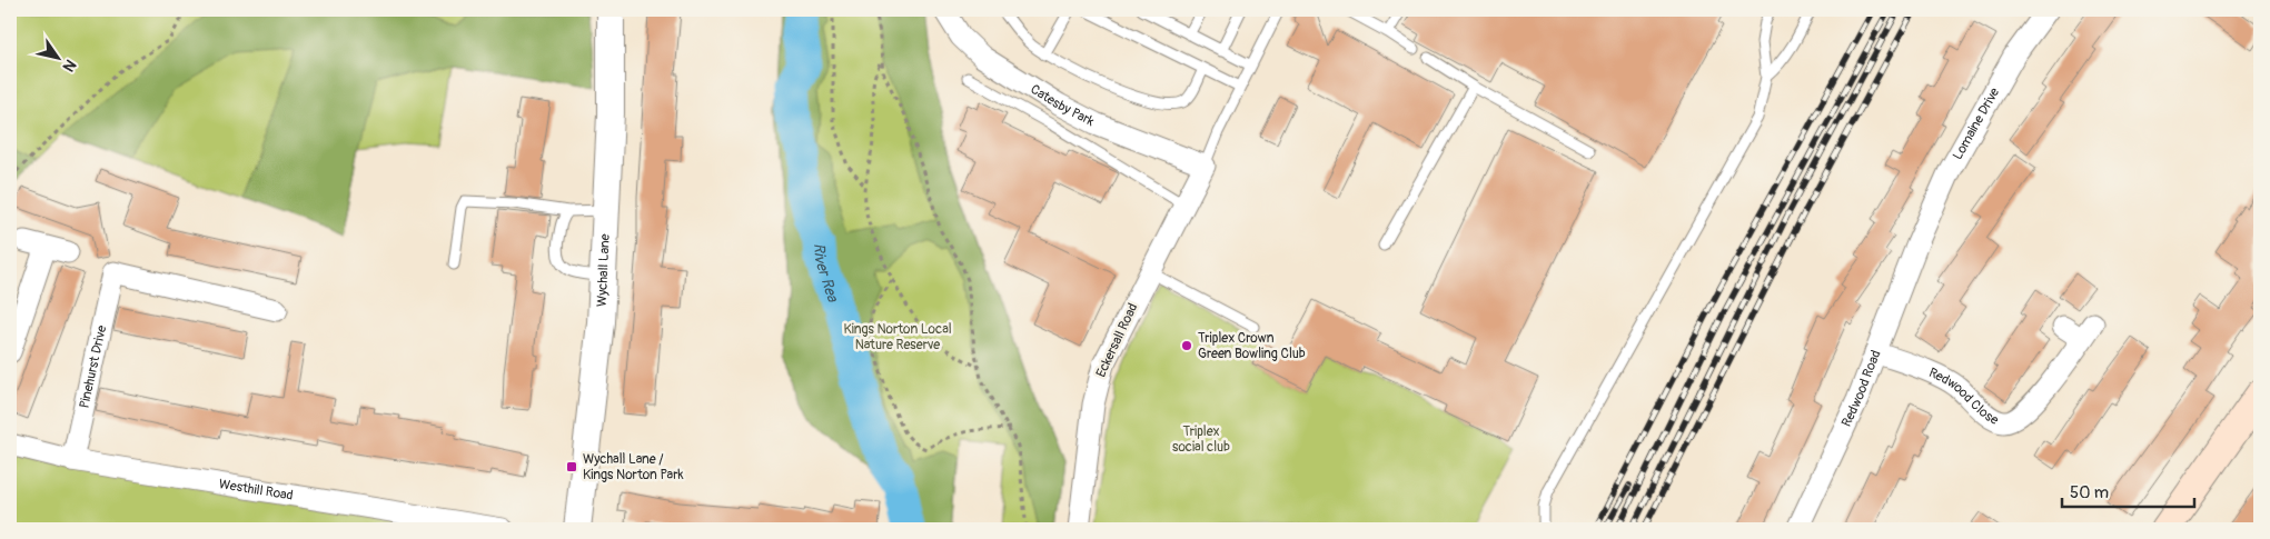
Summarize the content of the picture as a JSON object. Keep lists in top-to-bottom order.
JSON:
{
  "streets": {
    "street": [
      "Catesby Park",
      "Lomaine Drive",
      "Wychall Lane",
      "Eckersall Road",
      "Pinehurst Drive",
      "Redwood Road",
      "Redwood Close",
      "Westhill Road"
    ]
  },
  "crossings": [
    ["Catesby Park", "Eckersall Road"],
    ["Lomaine Drive", "Redwood Road"],
    ["Pinehurst Drive", "Westhill Road"],
    ["Redwood Road", "Redwood Close"]
  ],
  "water": ["River Rea"],
  "parks": ["Kings Norton Local Nature Reserve", "Triplex social club"],
  "places": {
    "other": ["Triplex Crown Green Bowling Club"],
    "transit": ["Wychall Lane / Kings Norton Park"]
  },
  "scale_bar": "50 m",
  "north": "bottom right"
}
